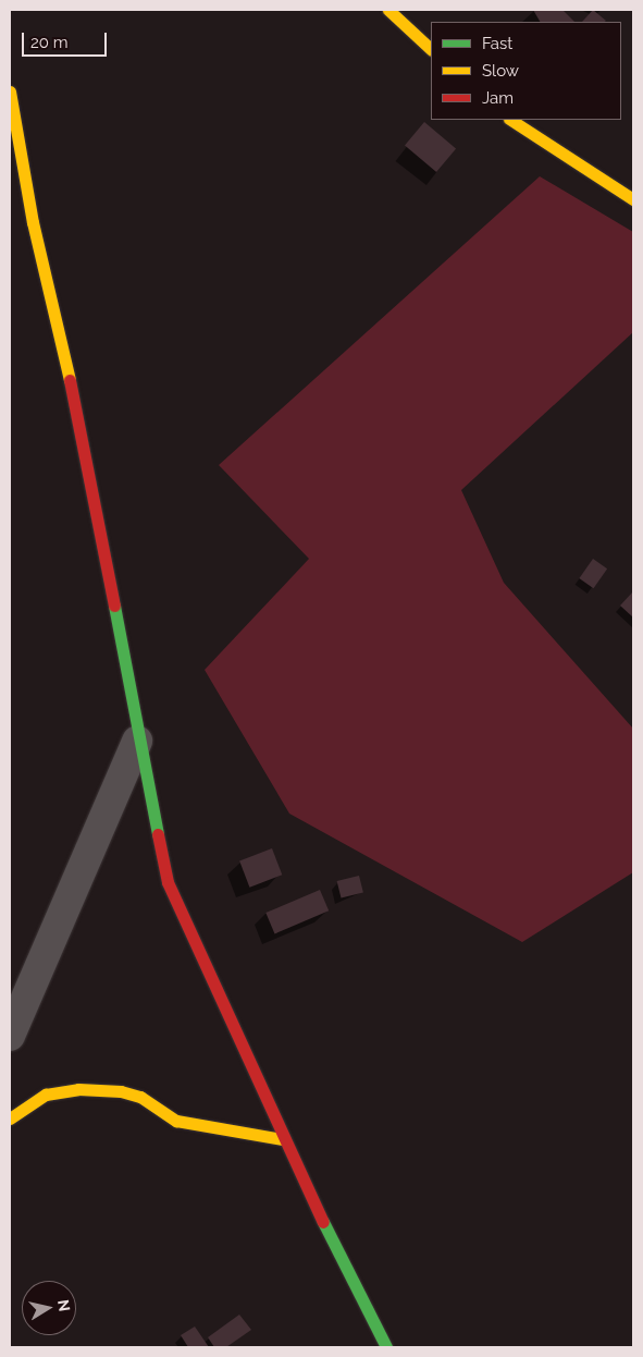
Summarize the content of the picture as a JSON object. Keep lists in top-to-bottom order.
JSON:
{
  "legend": ["Fast", "Slow", "Jam"],
  "scale_bar": "20 m",
  "north": "right"
}
